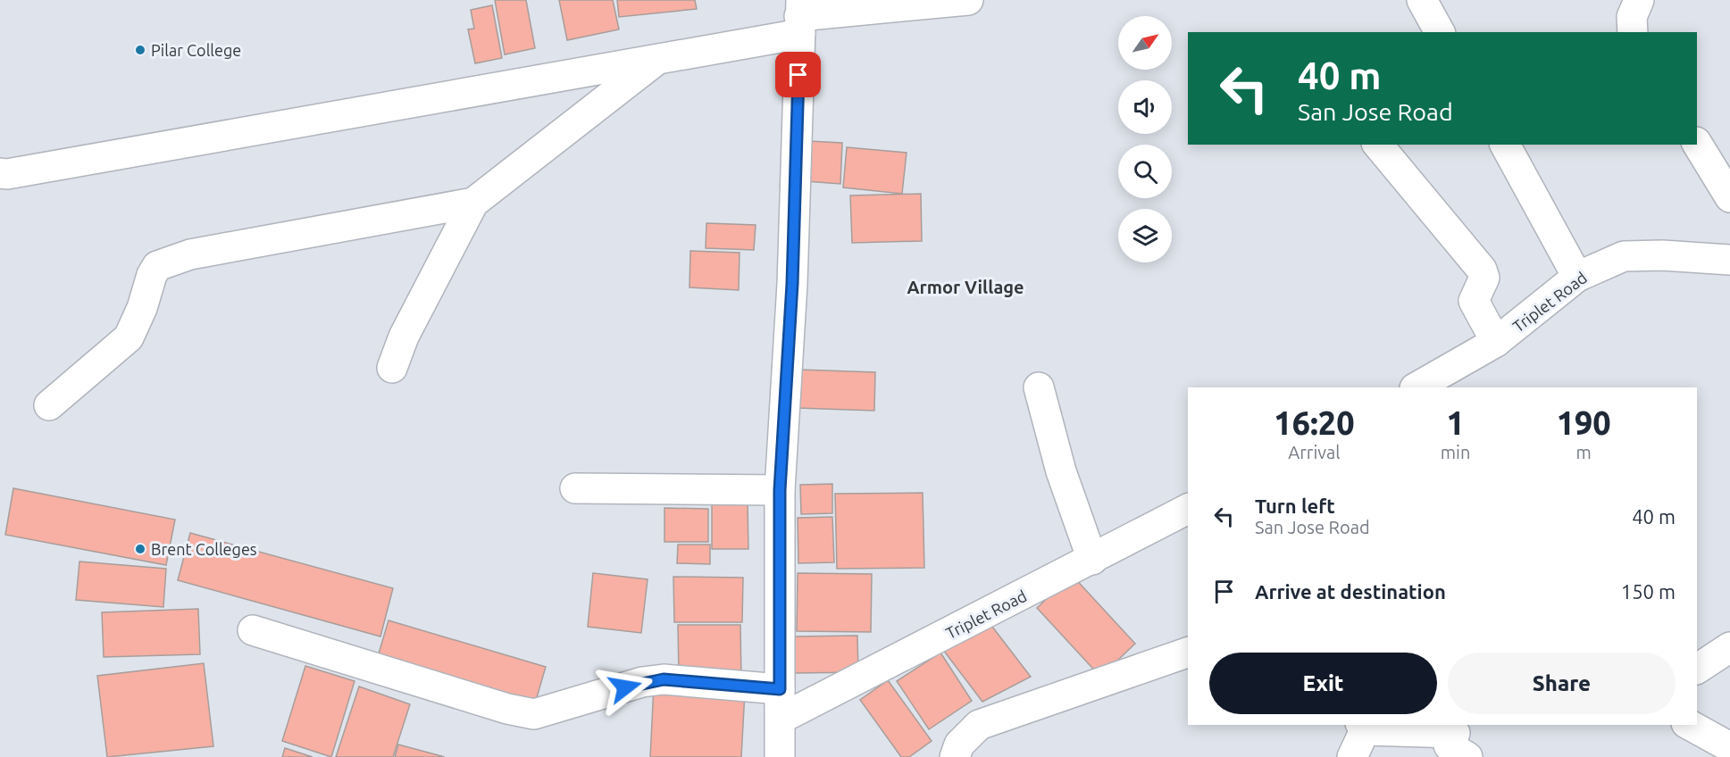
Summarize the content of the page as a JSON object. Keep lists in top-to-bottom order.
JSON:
{
  "streets": {
    "street": ["Triplet Road"]
  },
  "districts": ["Armor Village"],
  "places": ["Pilar College", "Brent Colleges"],
  "north": "top right",
  "page": {
    "turn": ["40 m", "San Jose Road"],
    "eta": [
      "16:20",
      "Arrival",
      "1",
      "min",
      "190",
      "m"
    ],
    "list": [
      {
        "name": "Turn left",
        "note": "San Jose Road",
        "value": "40 m"
      },
      {
        "name": "Arrive at destination",
        "value": "150 m"
      }
    ],
    "buttons": ["Exit", "Share"]
  }
}
